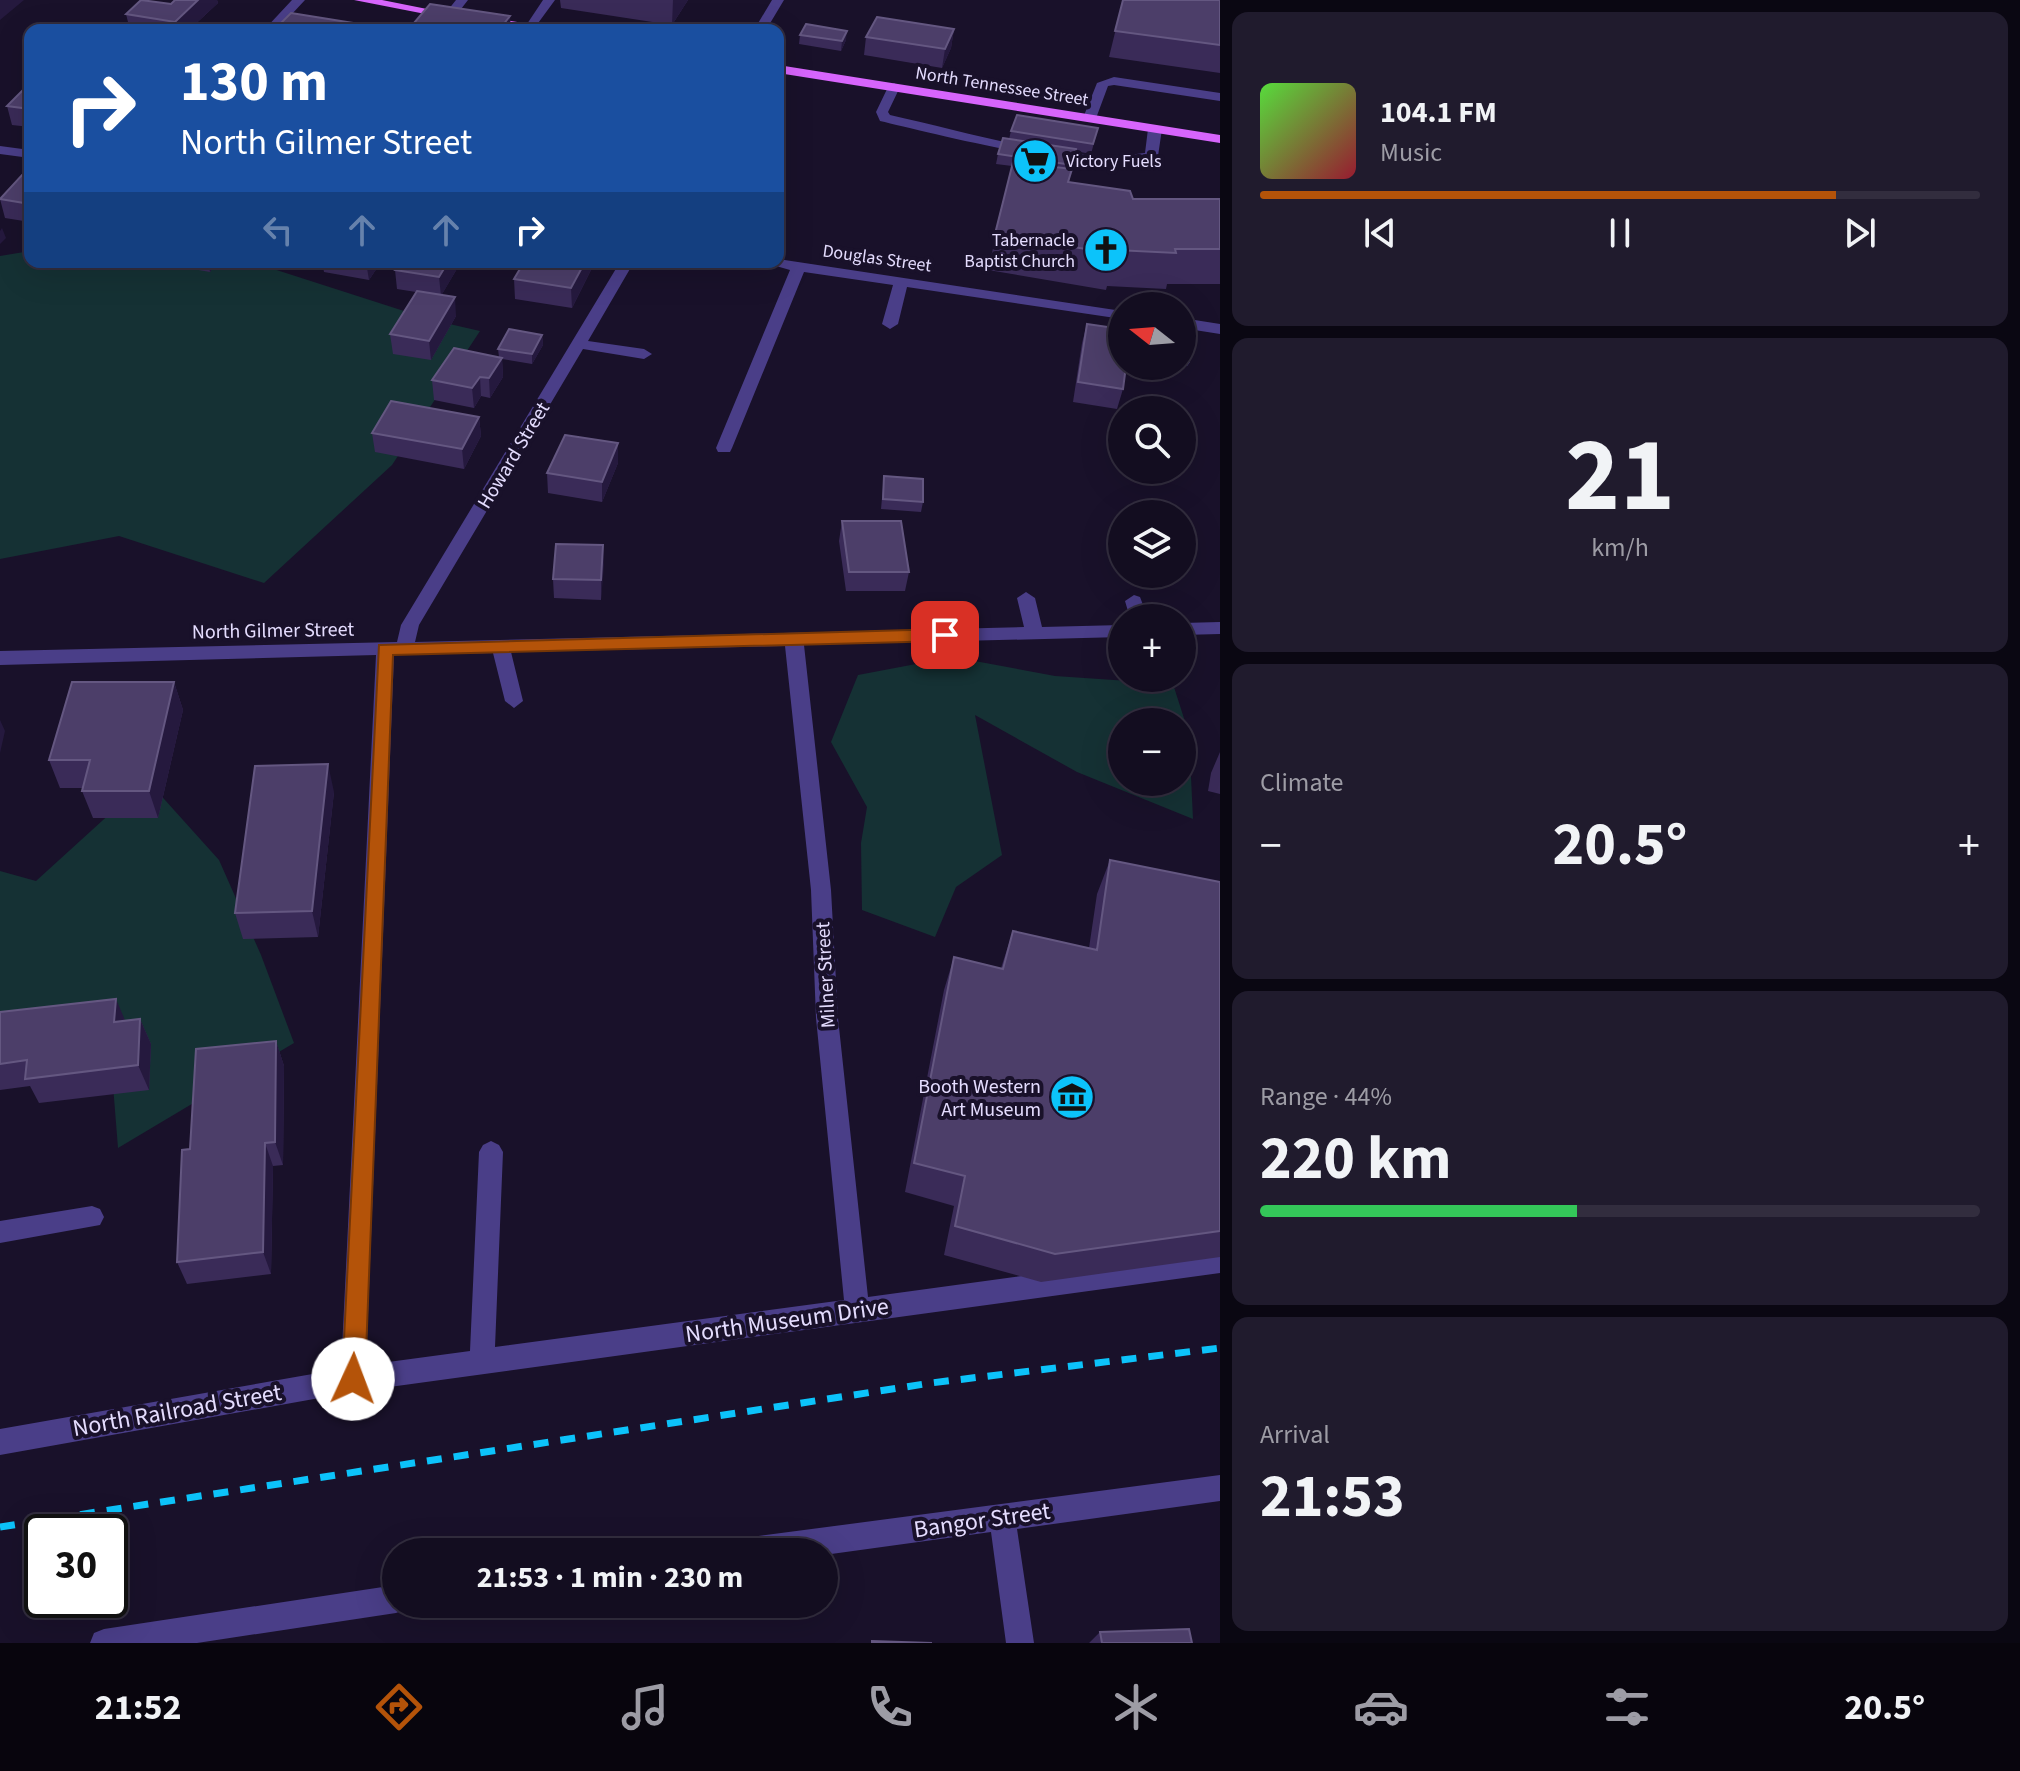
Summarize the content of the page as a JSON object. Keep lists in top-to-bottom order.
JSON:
{
  "streets": {
    "main road": ["North Tennessee Street"],
    "street": [
      "Douglas Street",
      "Howard Street",
      "North Gilmer Street",
      "Milner Street",
      "North Museum Drive",
      "North Railroad Street",
      "Bangor Street"
    ]
  },
  "crossings": [
    ["Howard Street", "North Gilmer Street"],
    ["Howard Street", "North Museum Drive"],
    ["Howard Street", "North Railroad Street"],
    ["North Gilmer Street", "Milner Street"],
    ["Milner Street", "North Museum Drive"],
    ["North Museum Drive", "North Railroad Street"]
  ],
  "places": {
    "supermarket": ["Victory Fuels"],
    "church": ["Tabernacle Baptist Church"],
    "museum": ["Booth Western Art Museum"]
  },
  "north": "left",
  "page": {
    "turn": ["130 m", "North Gilmer Street"],
    "song": ["104.1 FM", "Music"],
    "map_buttons": ["+", "−"],
    "tile": [
      ["21", "km/h"],
      "Climate",
      ["Range · 44%", "220 km"],
      ["Arrival", "21:53"]
    ],
    "heat": ["−", "20.5°", "+"],
    "limit": "30",
    "trip": "21:53 · 1 min · 230 m",
    "tabs": ["21:52", "20.5°"]
  }
}
